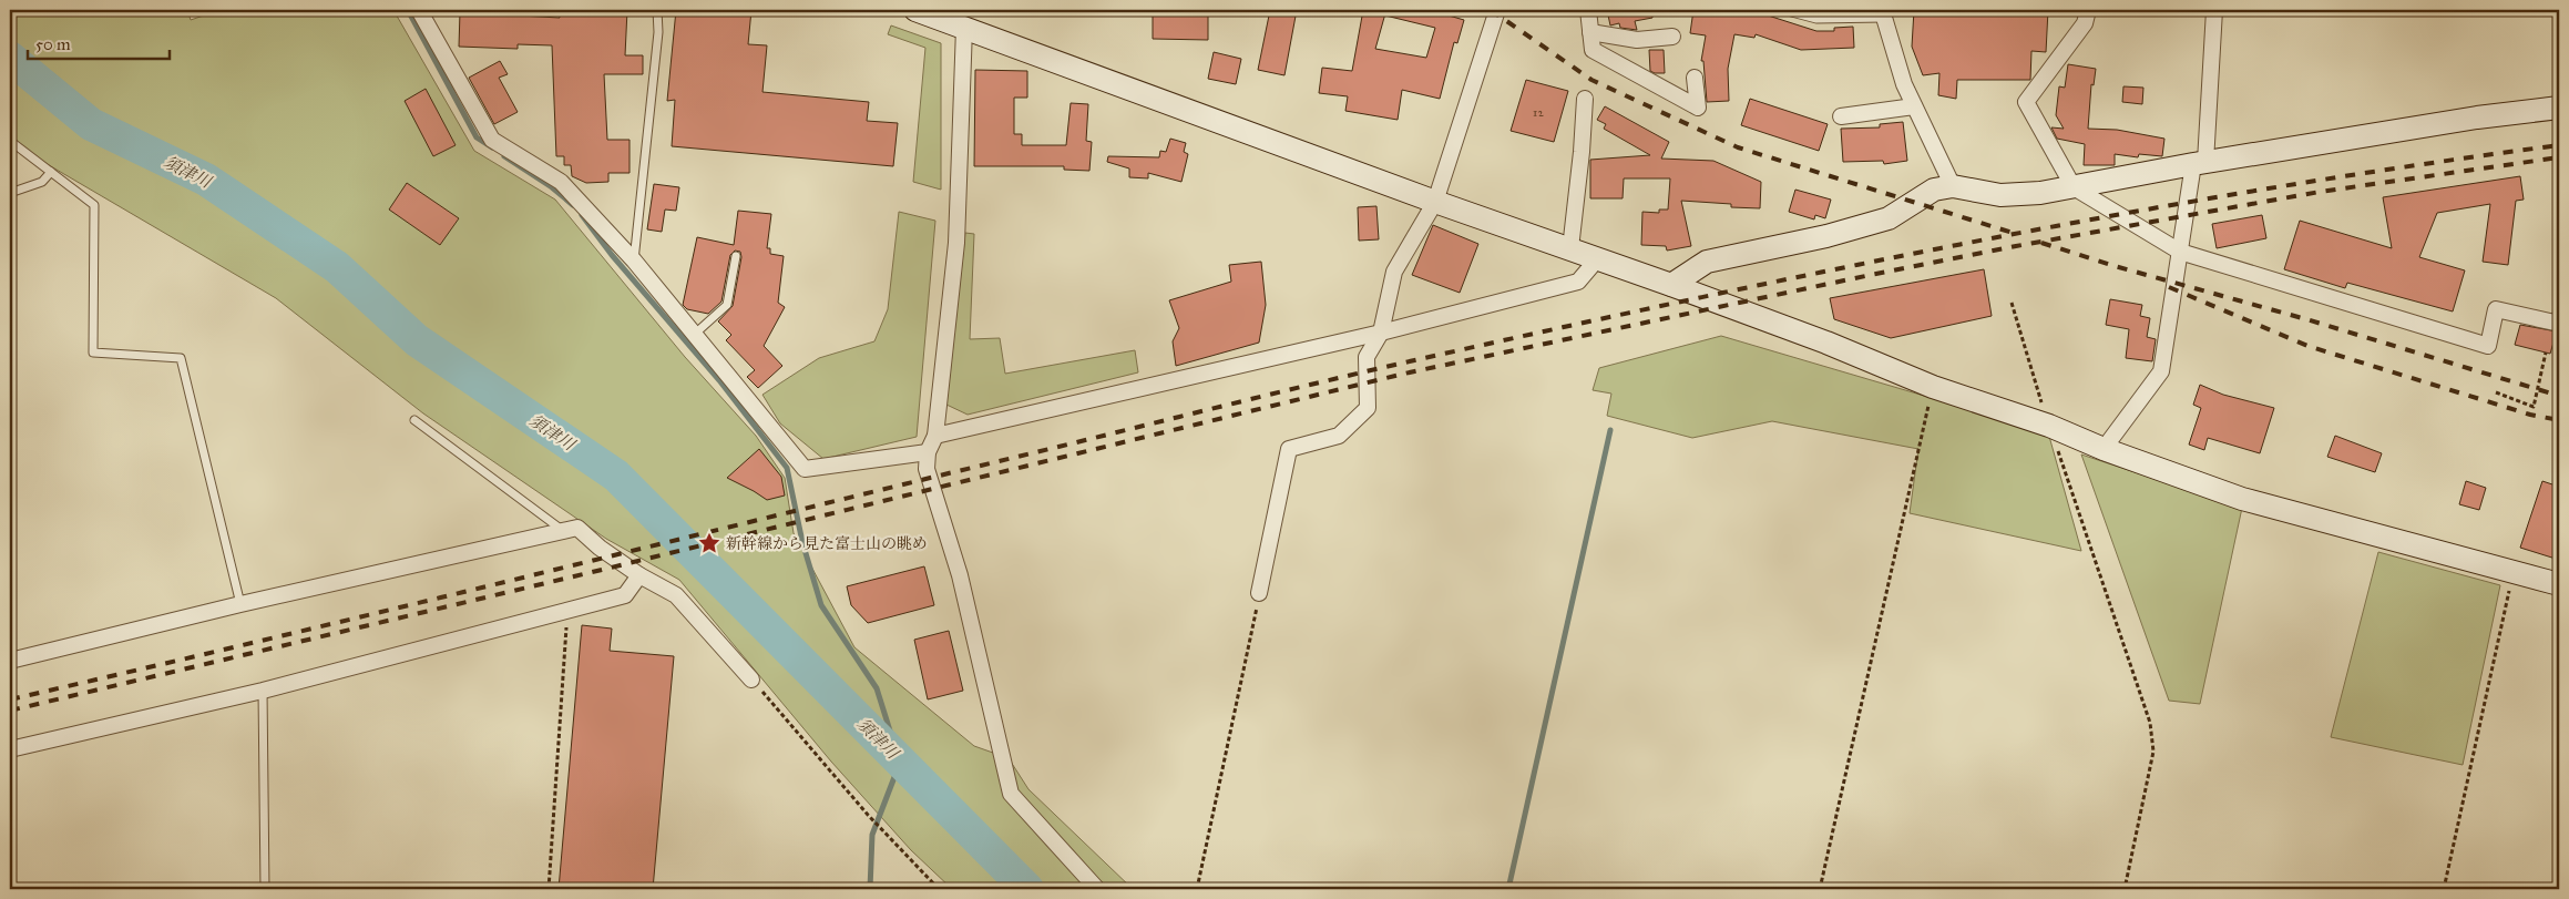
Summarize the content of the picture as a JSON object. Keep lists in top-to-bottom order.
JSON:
{
  "water": ["須津川"],
  "places": {
    "place": ["新幹線から見た富士山の眺め"]
  },
  "house_numbers": ["12"],
  "scale_bar": "50 m"
}
